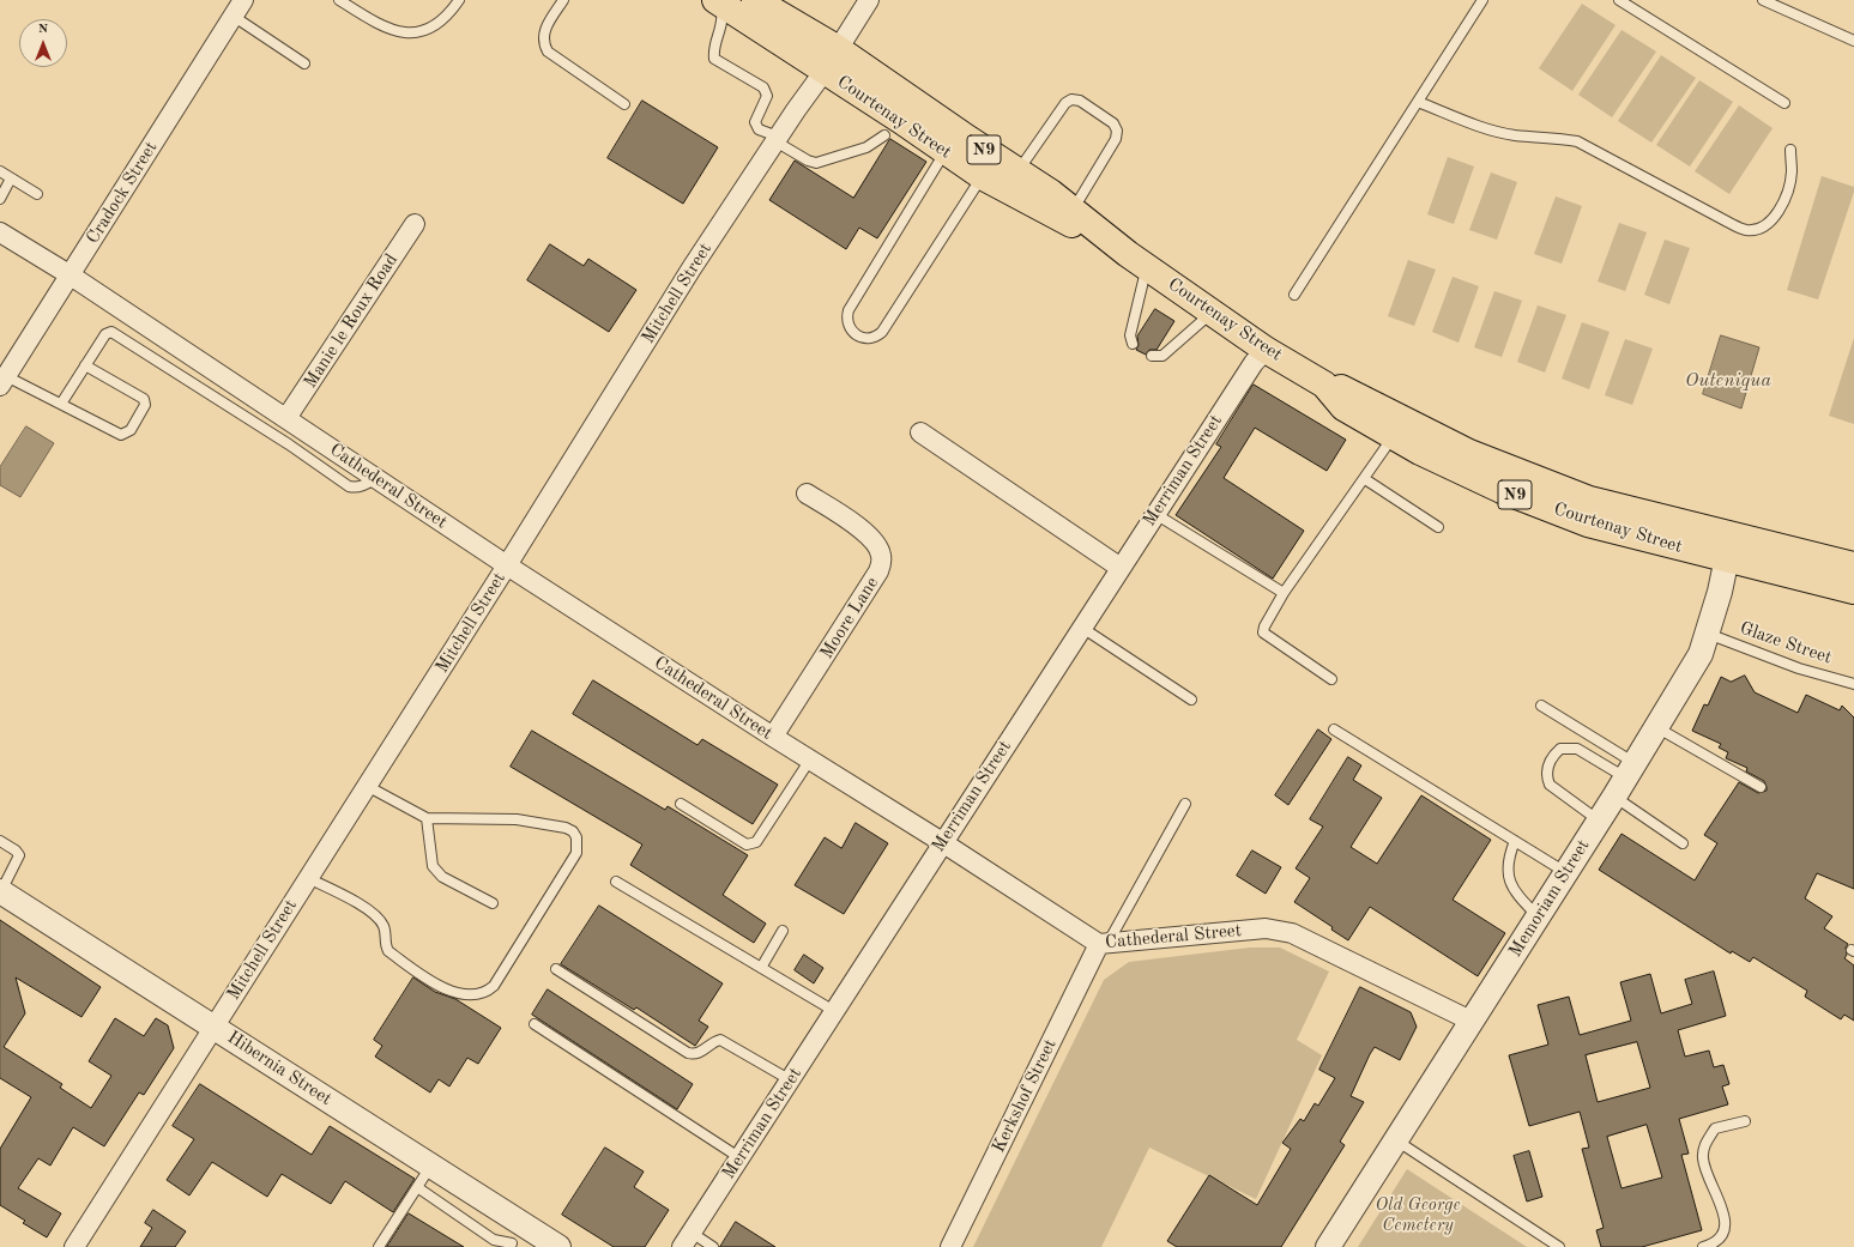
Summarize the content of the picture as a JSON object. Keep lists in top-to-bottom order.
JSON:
{
  "streets": {
    "highway": ["Courtenay Street", "N9"],
    "street": [
      "Cradock Street",
      "Mitchell Street",
      "Manie le Roux Road",
      "Merriman Street",
      "Cathederal Street",
      "Moore Lane",
      "Memoriam Street",
      "Hibernia Street",
      "Kerkshof Street"
    ],
    "lane": ["Glaze Street"]
  },
  "crossings": [
    ["Courtenay Street", "Mitchell Street"],
    ["Courtenay Street", "Merriman Street"],
    ["Courtenay Street", "Memoriam Street"],
    ["Cradock Street", "Cathederal Street"],
    ["Mitchell Street", "Cathederal Street"],
    ["Mitchell Street", "Hibernia Street"],
    ["Manie le Roux Road", "Cathederal Street"],
    ["Merriman Street", "Cathederal Street"],
    ["Cathederal Street", "Moore Lane"],
    ["Cathederal Street", "Memoriam Street"],
    ["Cathederal Street", "Kerkshof Street"],
    ["Glaze Street", "Memoriam Street"]
  ],
  "water": ["Outeniqua"],
  "parks": ["Old George Cemetery"],
  "north": "top"
}
